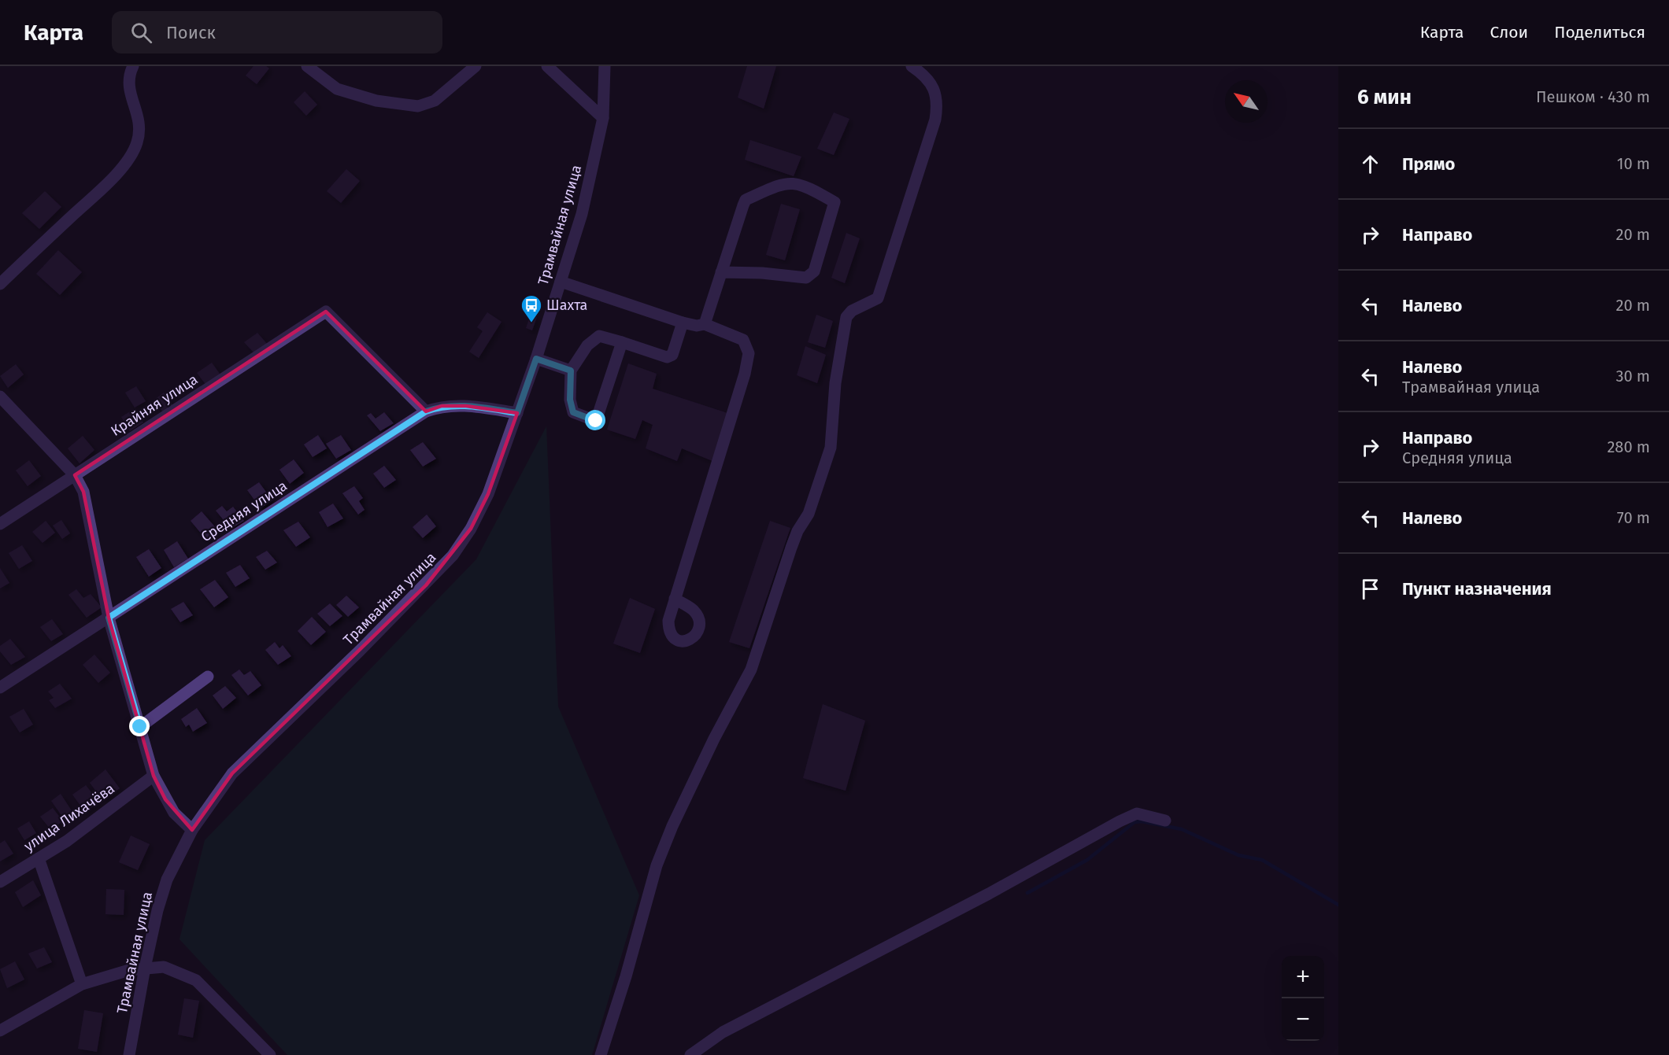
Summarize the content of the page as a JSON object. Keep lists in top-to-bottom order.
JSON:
{
  "streets": {
    "street": [
      "Трамвайная улица",
      "Крайняя улица",
      "Средняя улица",
      "улица Лихачёва"
    ]
  },
  "crossings": [
    ["Трамвайная улица", "Средняя улица"],
    ["Крайняя улица", "Средняя улица"]
  ],
  "places": {
    "bus stop": ["Шахта"]
  },
  "north": "top left",
  "page": {
    "header": "Карта",
    "search": "Поиск",
    "nav": ["Карта", "Слои", "Поделиться"],
    "heading": ["6 мин", "Пешком · 430 m"],
    "list": [
      ["Прямо", "10 m"],
      ["Направо", "20 m"],
      ["Налево", "20 m"],
      ["Налево", "Трамвайная улица", "30 m"],
      ["Направо", "Средняя улица", "280 m"],
      ["Налево", "70 m"],
      "Пункт назначения"
    ],
    "map_buttons": ["+", "−"]
  }
}
